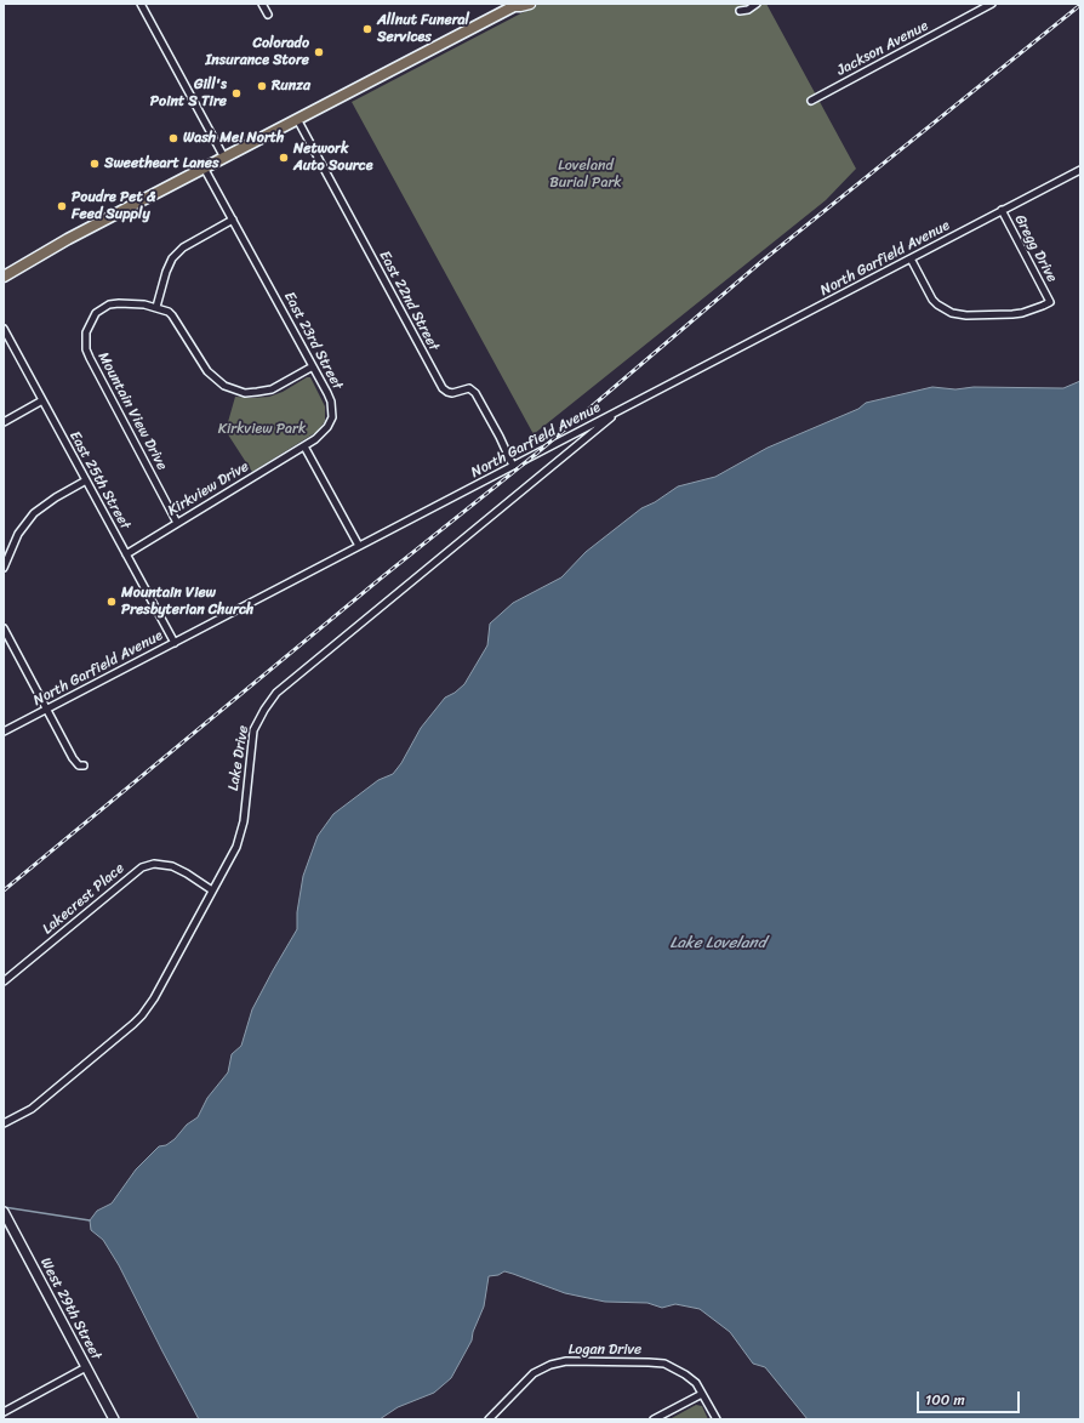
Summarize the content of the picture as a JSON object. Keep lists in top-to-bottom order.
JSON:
{
  "streets": {
    "main road": ["West 29th Street"],
    "street": [
      "Jackson Avenue",
      "Gregg Drive",
      "North Garfield Avenue",
      "East 22nd Street",
      "East 23rd Street",
      "Mountain View Drive",
      "East 25th Street",
      "Kirkview Drive",
      "Lake Drive",
      "Lakecrest Place",
      "Logan Drive"
    ]
  },
  "crossings": [
    ["Gregg Drive", "North Garfield Avenue"],
    ["North Garfield Avenue", "East 22nd Street"],
    ["North Garfield Avenue", "East 25th Street"],
    ["North Garfield Avenue", "Lake Drive"],
    ["East 23rd Street", "Kirkview Drive"],
    ["Mountain View Drive", "Kirkview Drive"],
    ["East 25th Street", "Kirkview Drive"],
    ["Lake Drive", "Lakecrest Place"]
  ],
  "water": ["Lake Loveland"],
  "parks": ["Loveland Burial Park", "Kirkview Park"],
  "places": [
    "Allnut Funeral Services",
    "Colorado Insurance Store",
    "Runza",
    "Gill's Point S Tire",
    "Wash Me! North",
    "Network Auto Source",
    "Sweetheart Lanes",
    "Poudre Pet & Feed Supply",
    "Mountain View Presbyterian Church"
  ],
  "scale_bar": "100 m"
}
